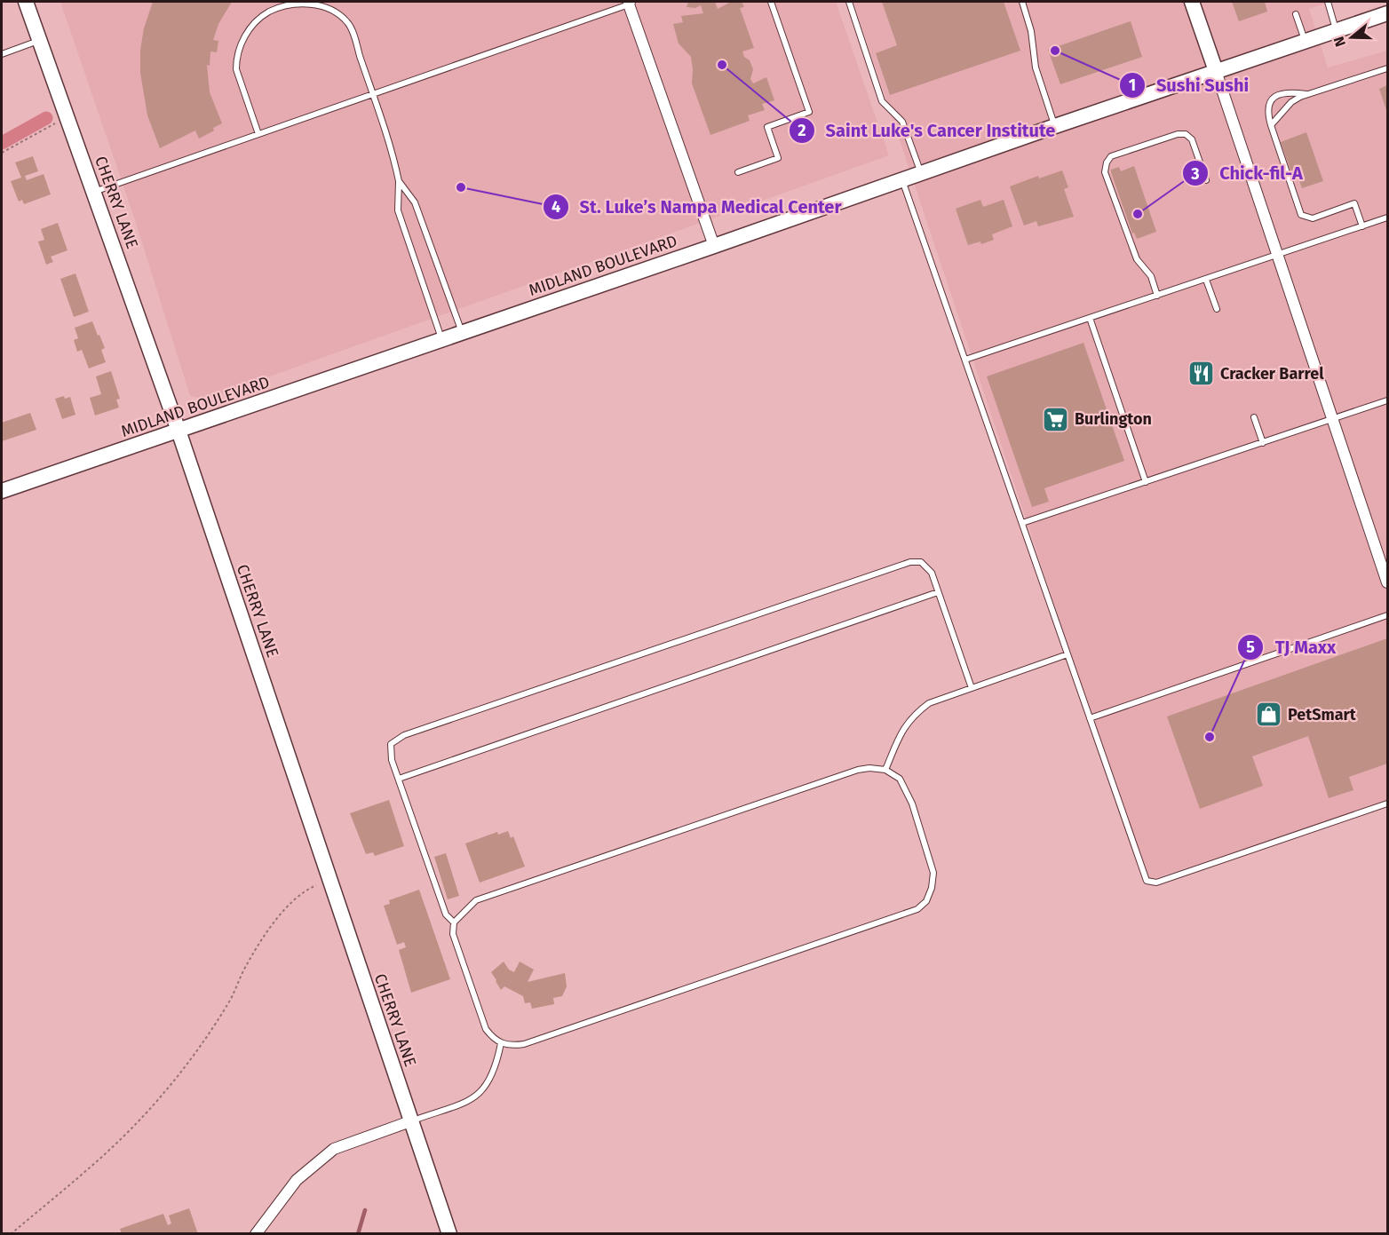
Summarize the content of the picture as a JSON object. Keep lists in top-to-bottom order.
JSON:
{
  "streets": {
    "main road": ["CHERRY LANE", "MIDLAND BOULEVARD"]
  },
  "crossings": [
    ["CHERRY LANE", "MIDLAND BOULEVARD"]
  ],
  "places": {
    "other": [
      "Sushi Sushi",
      "Saint Luke's Cancer Institute",
      "St. Luke’s Nampa Medical Center",
      "Chick-fil-A",
      "TJ Maxx"
    ],
    "restaurant": ["Cracker Barrel"],
    "supermarket": ["Burlington"],
    "shop": ["PetSmart"]
  },
  "north": "left"
}
